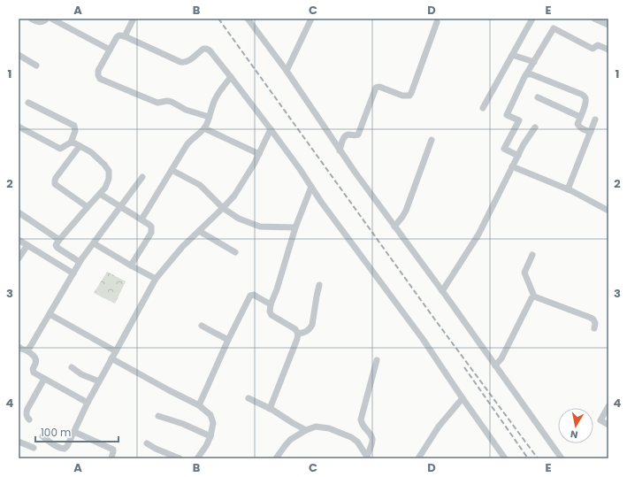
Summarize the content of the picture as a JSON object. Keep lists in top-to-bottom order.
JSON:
{
  "scale_bar": "100 m",
  "north": "bottom",
  "grid": {
    "columns": [
      "A",
      "B",
      "C",
      "D",
      "E"
    ],
    "rows": [
      "1",
      "2",
      "3",
      "4"
    ]
  }
}
